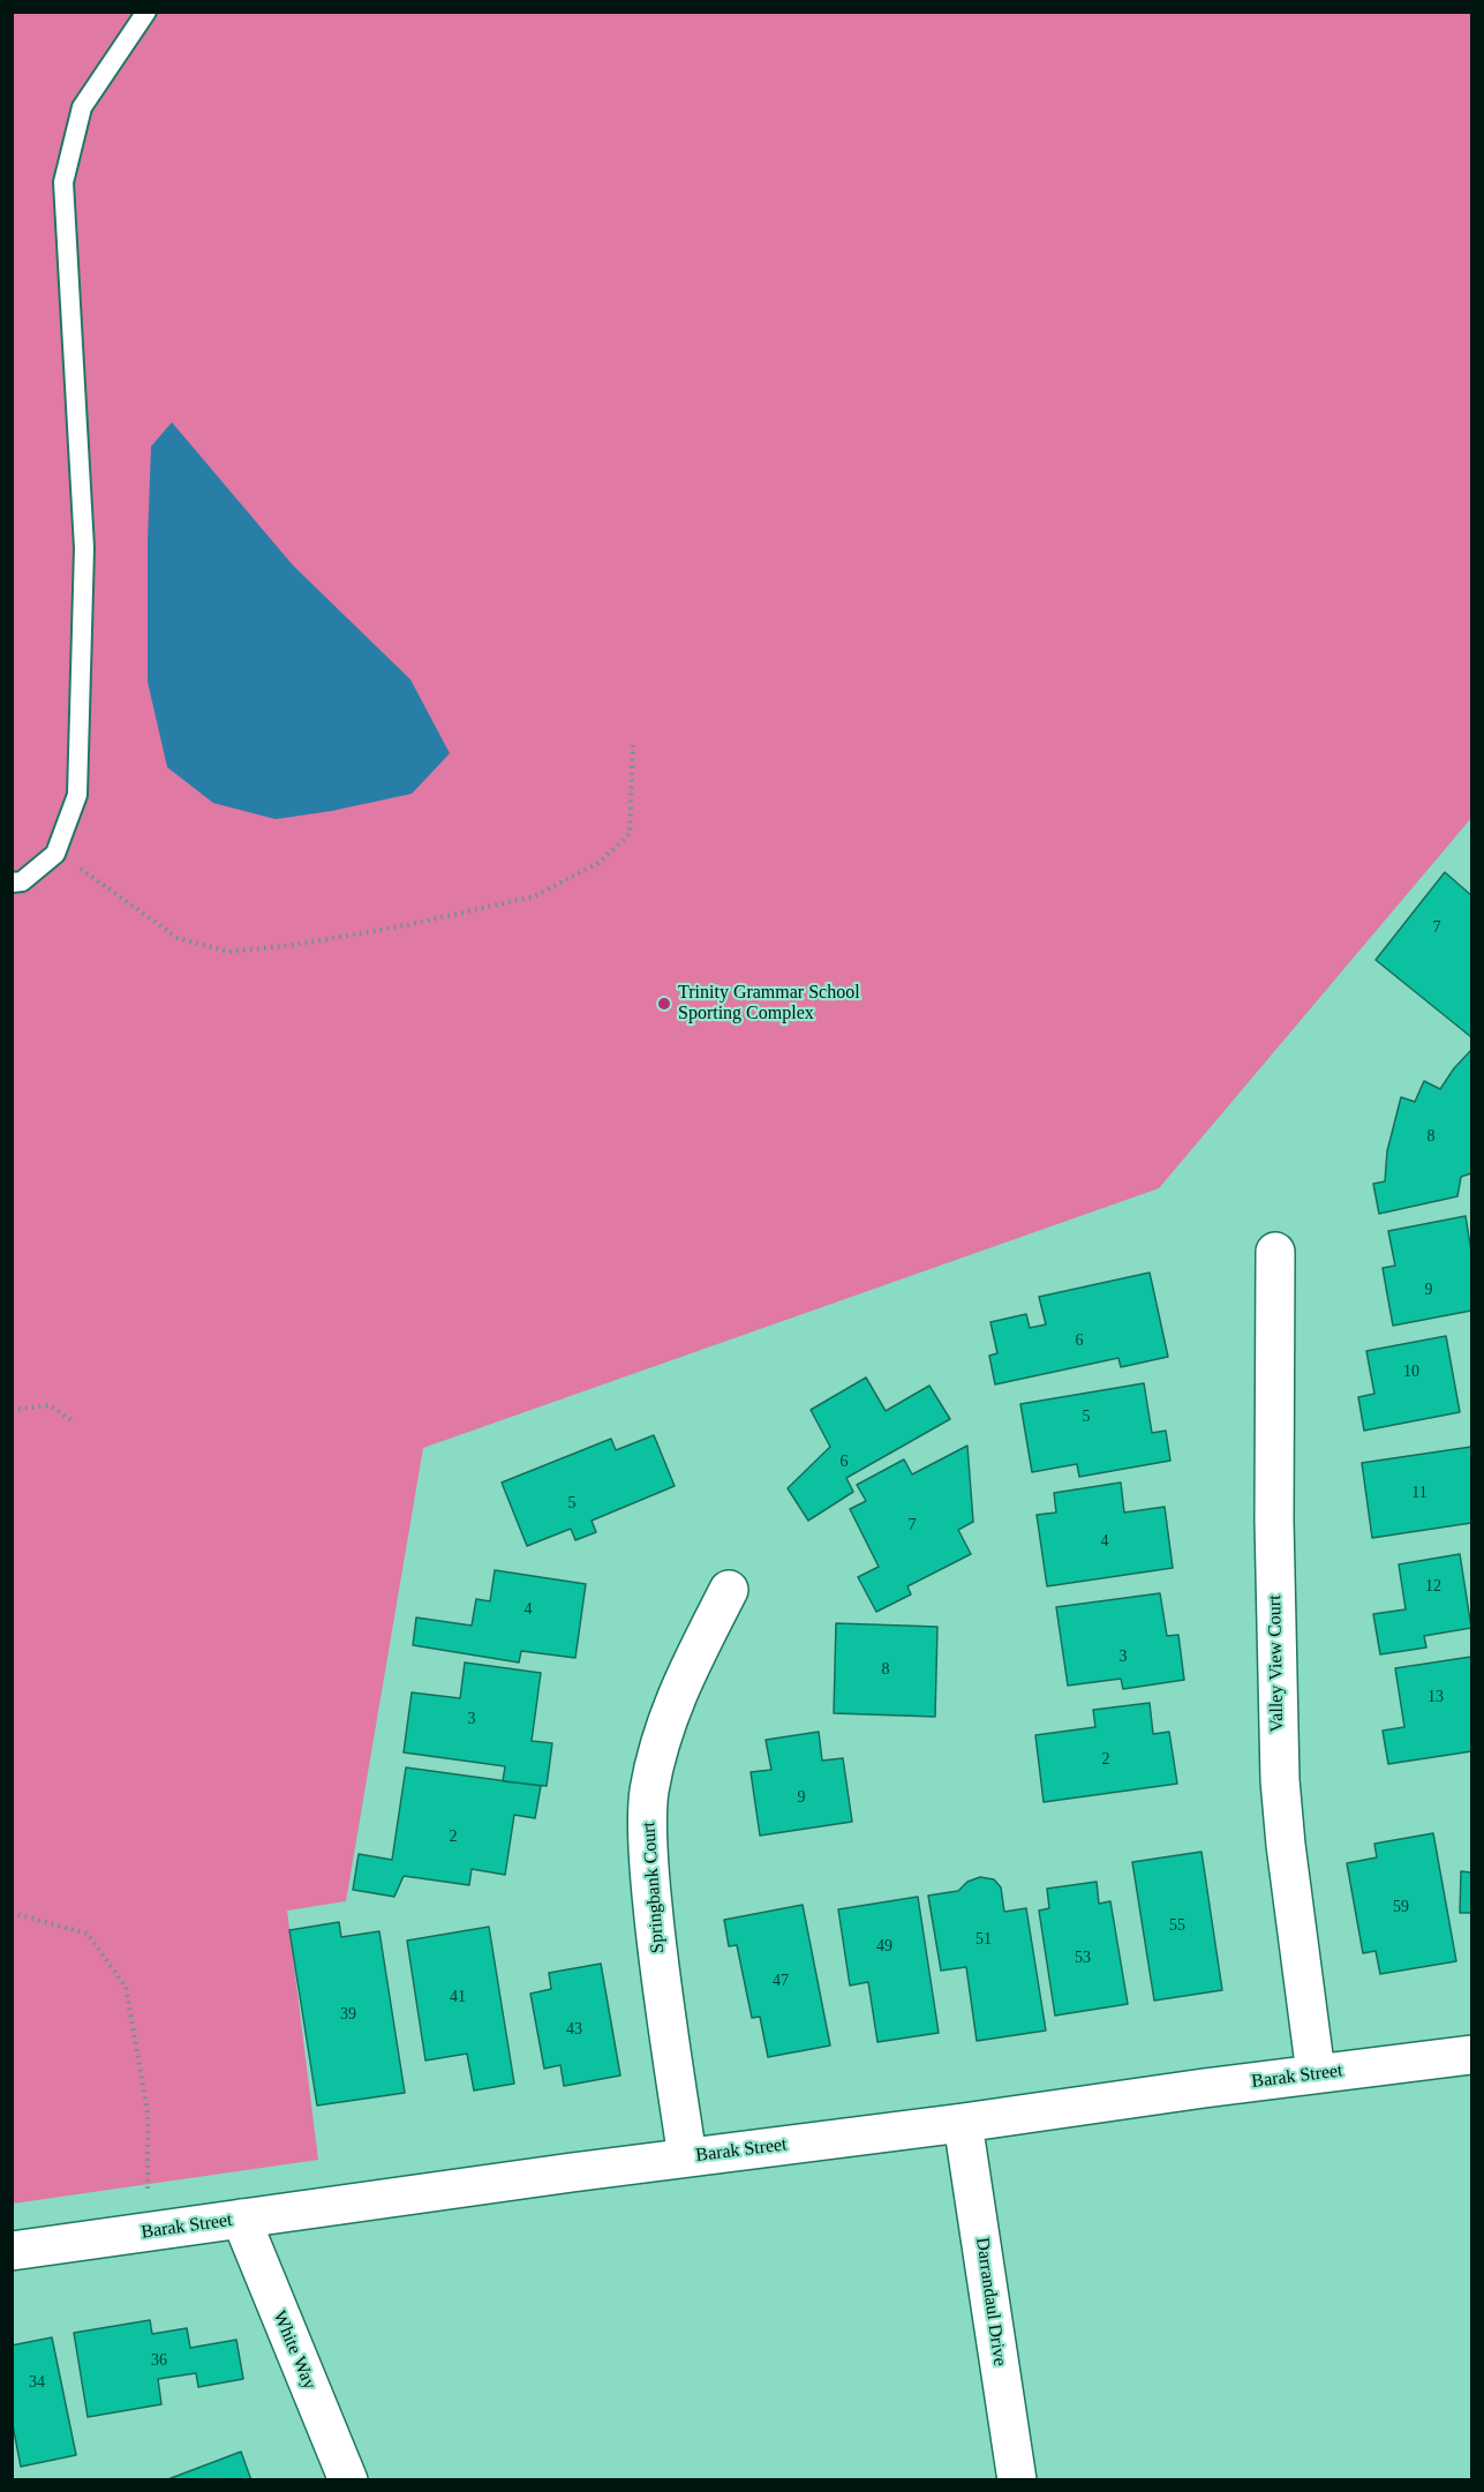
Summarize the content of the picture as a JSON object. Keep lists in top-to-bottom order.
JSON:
{
  "streets": {
    "street": [
      "Valley View Court",
      "Springbank Court",
      "Barak Street",
      "Darrandaul Drive",
      "White Way"
    ]
  },
  "crossings": [
    ["Valley View Court", "Barak Street"],
    ["Springbank Court", "Barak Street"],
    ["Barak Street", "Darrandaul Drive"],
    ["Barak Street", "White Way"]
  ],
  "places": ["Trinity Grammar School Sporting Complex"],
  "house_numbers": [
    "7",
    "8",
    "9",
    "6",
    "10",
    "5",
    "6",
    "11",
    "5",
    "7",
    "4",
    "12",
    "4",
    "3",
    "8",
    "13",
    "3",
    "2",
    "9",
    "2",
    "59",
    "55",
    "51",
    "49",
    "53",
    "47",
    "41",
    "39",
    "43",
    "36",
    "34"
  ]
}
